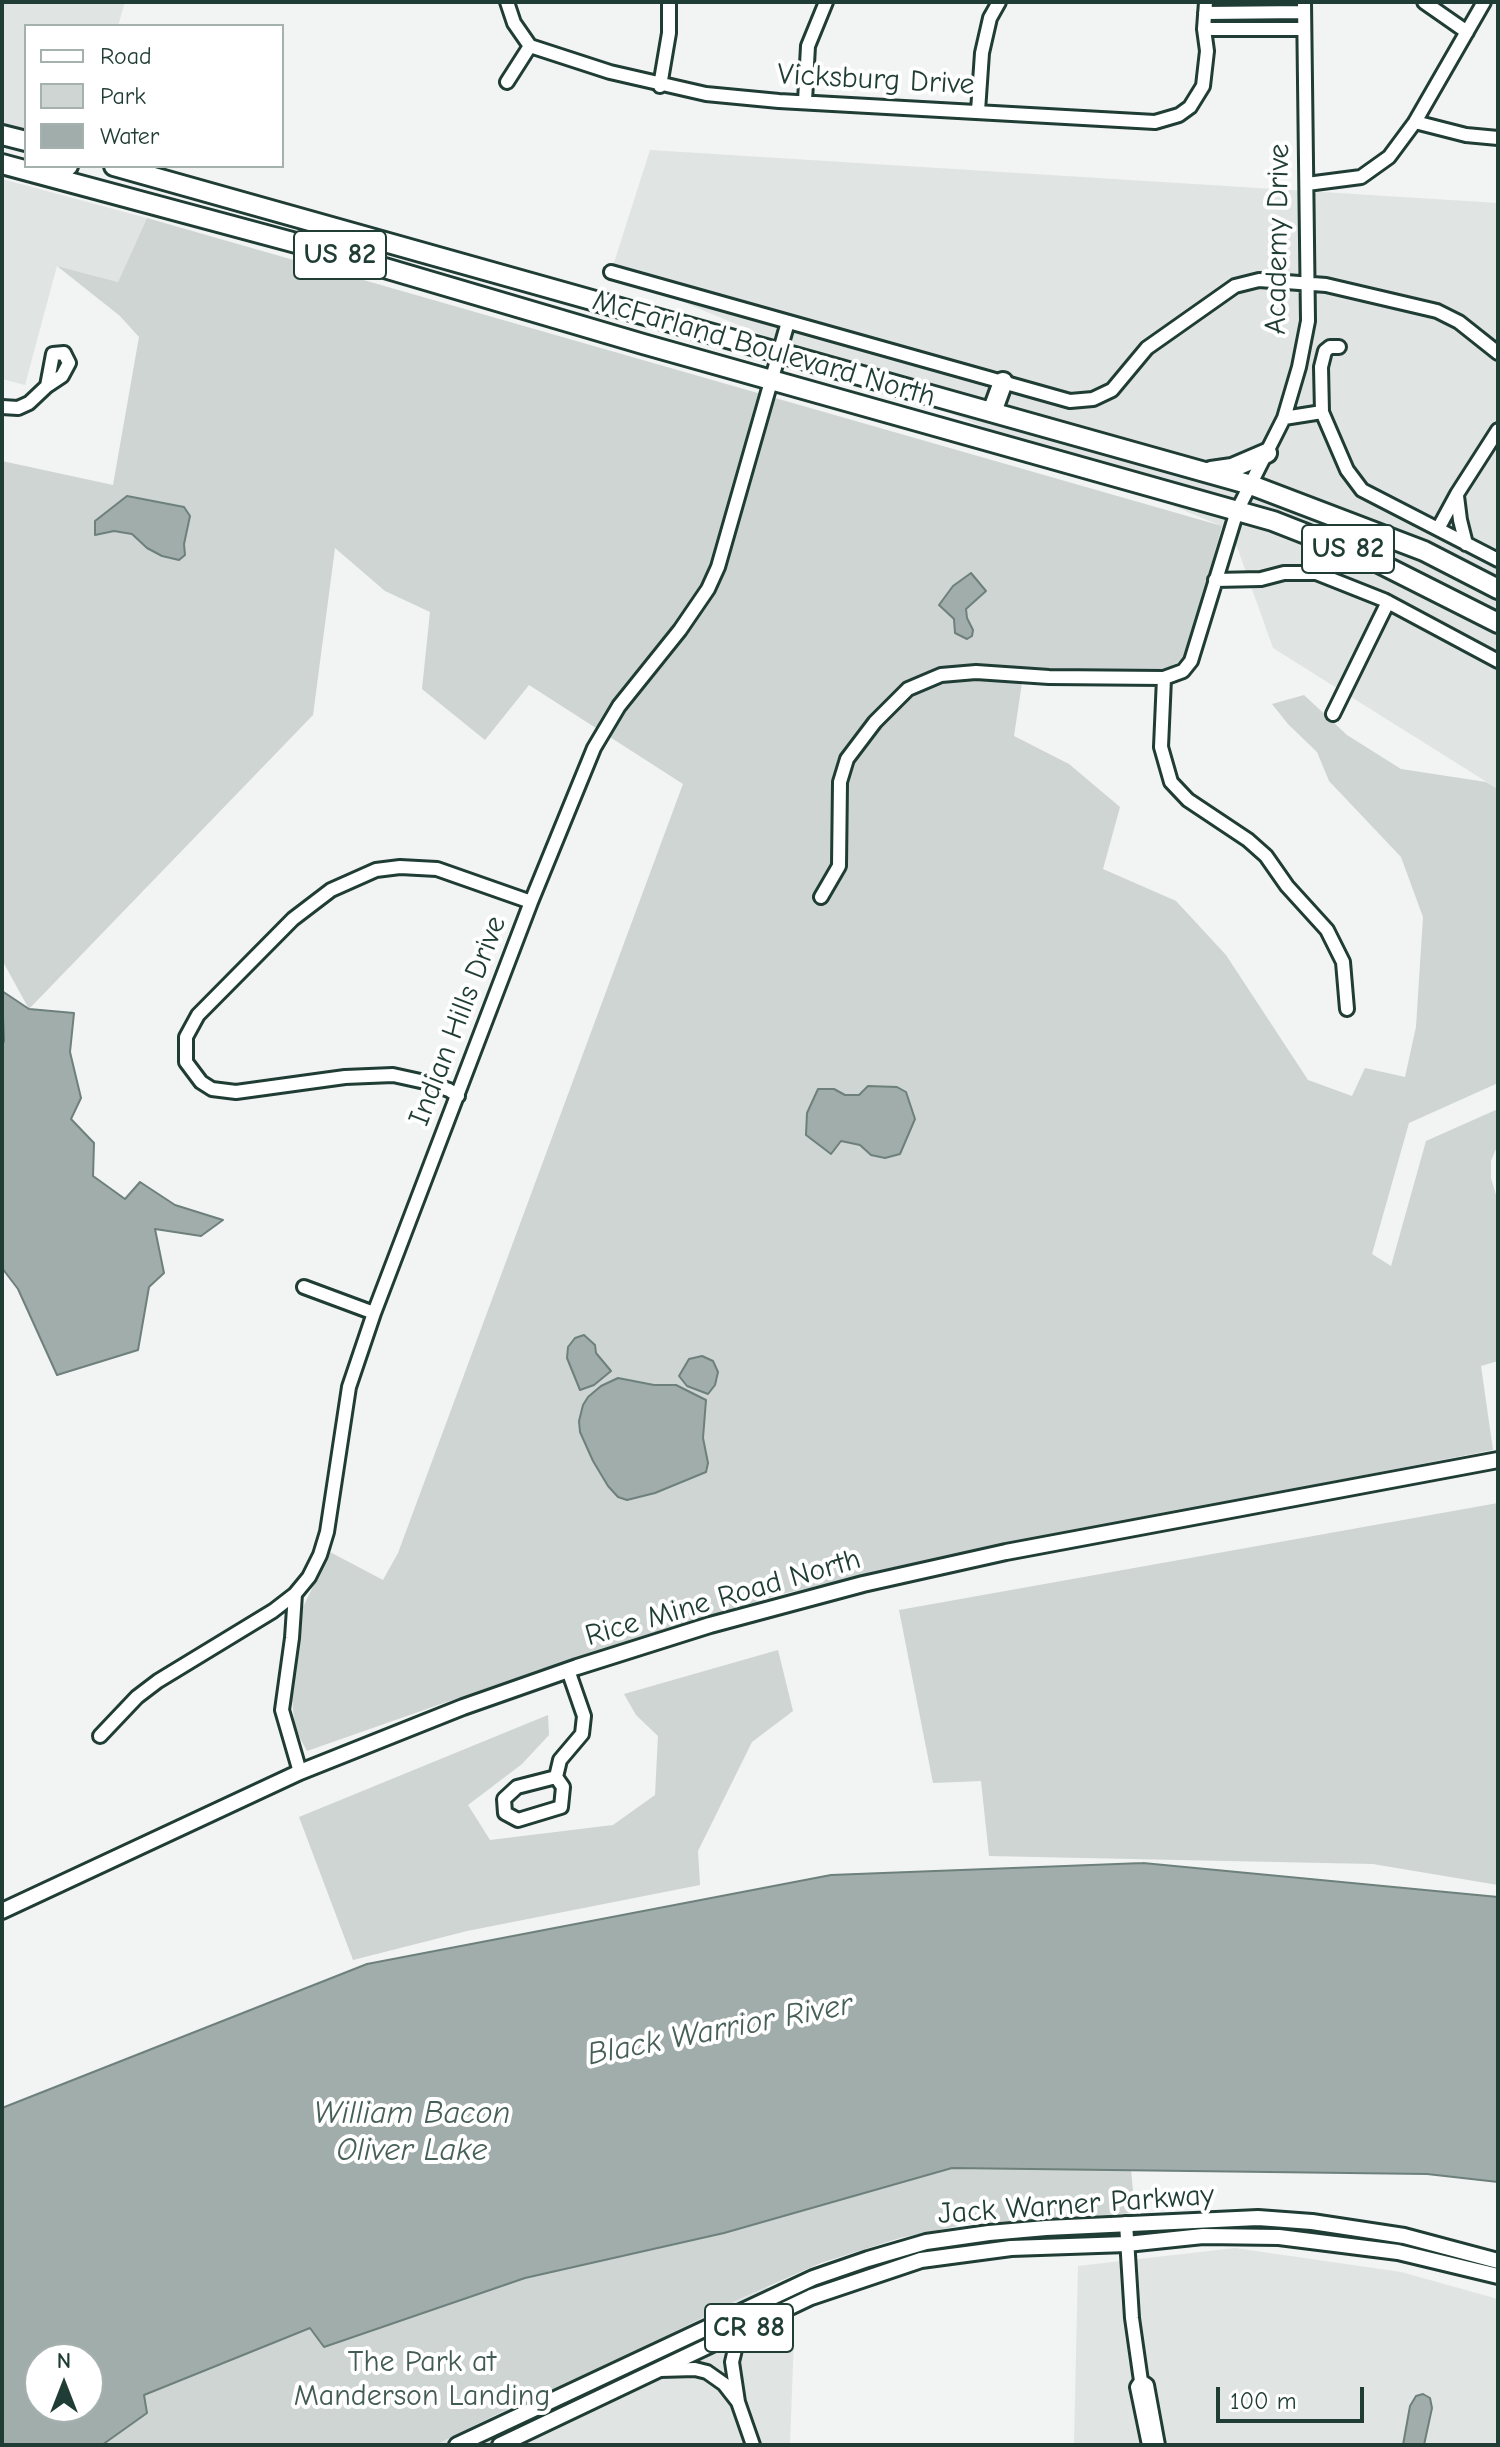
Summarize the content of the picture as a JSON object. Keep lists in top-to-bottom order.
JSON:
{
  "streets": {
    "highway": ["US 82", "McFarland Boulevard North"],
    "main road": ["Rice Mine Road North", "Jack Warner Parkway", "CR 88"],
    "street": ["Vicksburg Drive", "Academy Drive", "Indian Hills Drive"]
  },
  "crossings": [
    ["Vicksburg Drive", "Academy Drive"],
    ["Academy Drive", "McFarland Boulevard North"],
    ["McFarland Boulevard North", "Indian Hills Drive"],
    ["Indian Hills Drive", "Rice Mine Road North"]
  ],
  "water": ["Black Warrior River", "William Bacon Oliver Lake"],
  "parks": ["The Park at Manderson Landing"],
  "legend": ["Road", "Park", "Water"],
  "scale_bar": "100 m",
  "north": "top"
}
